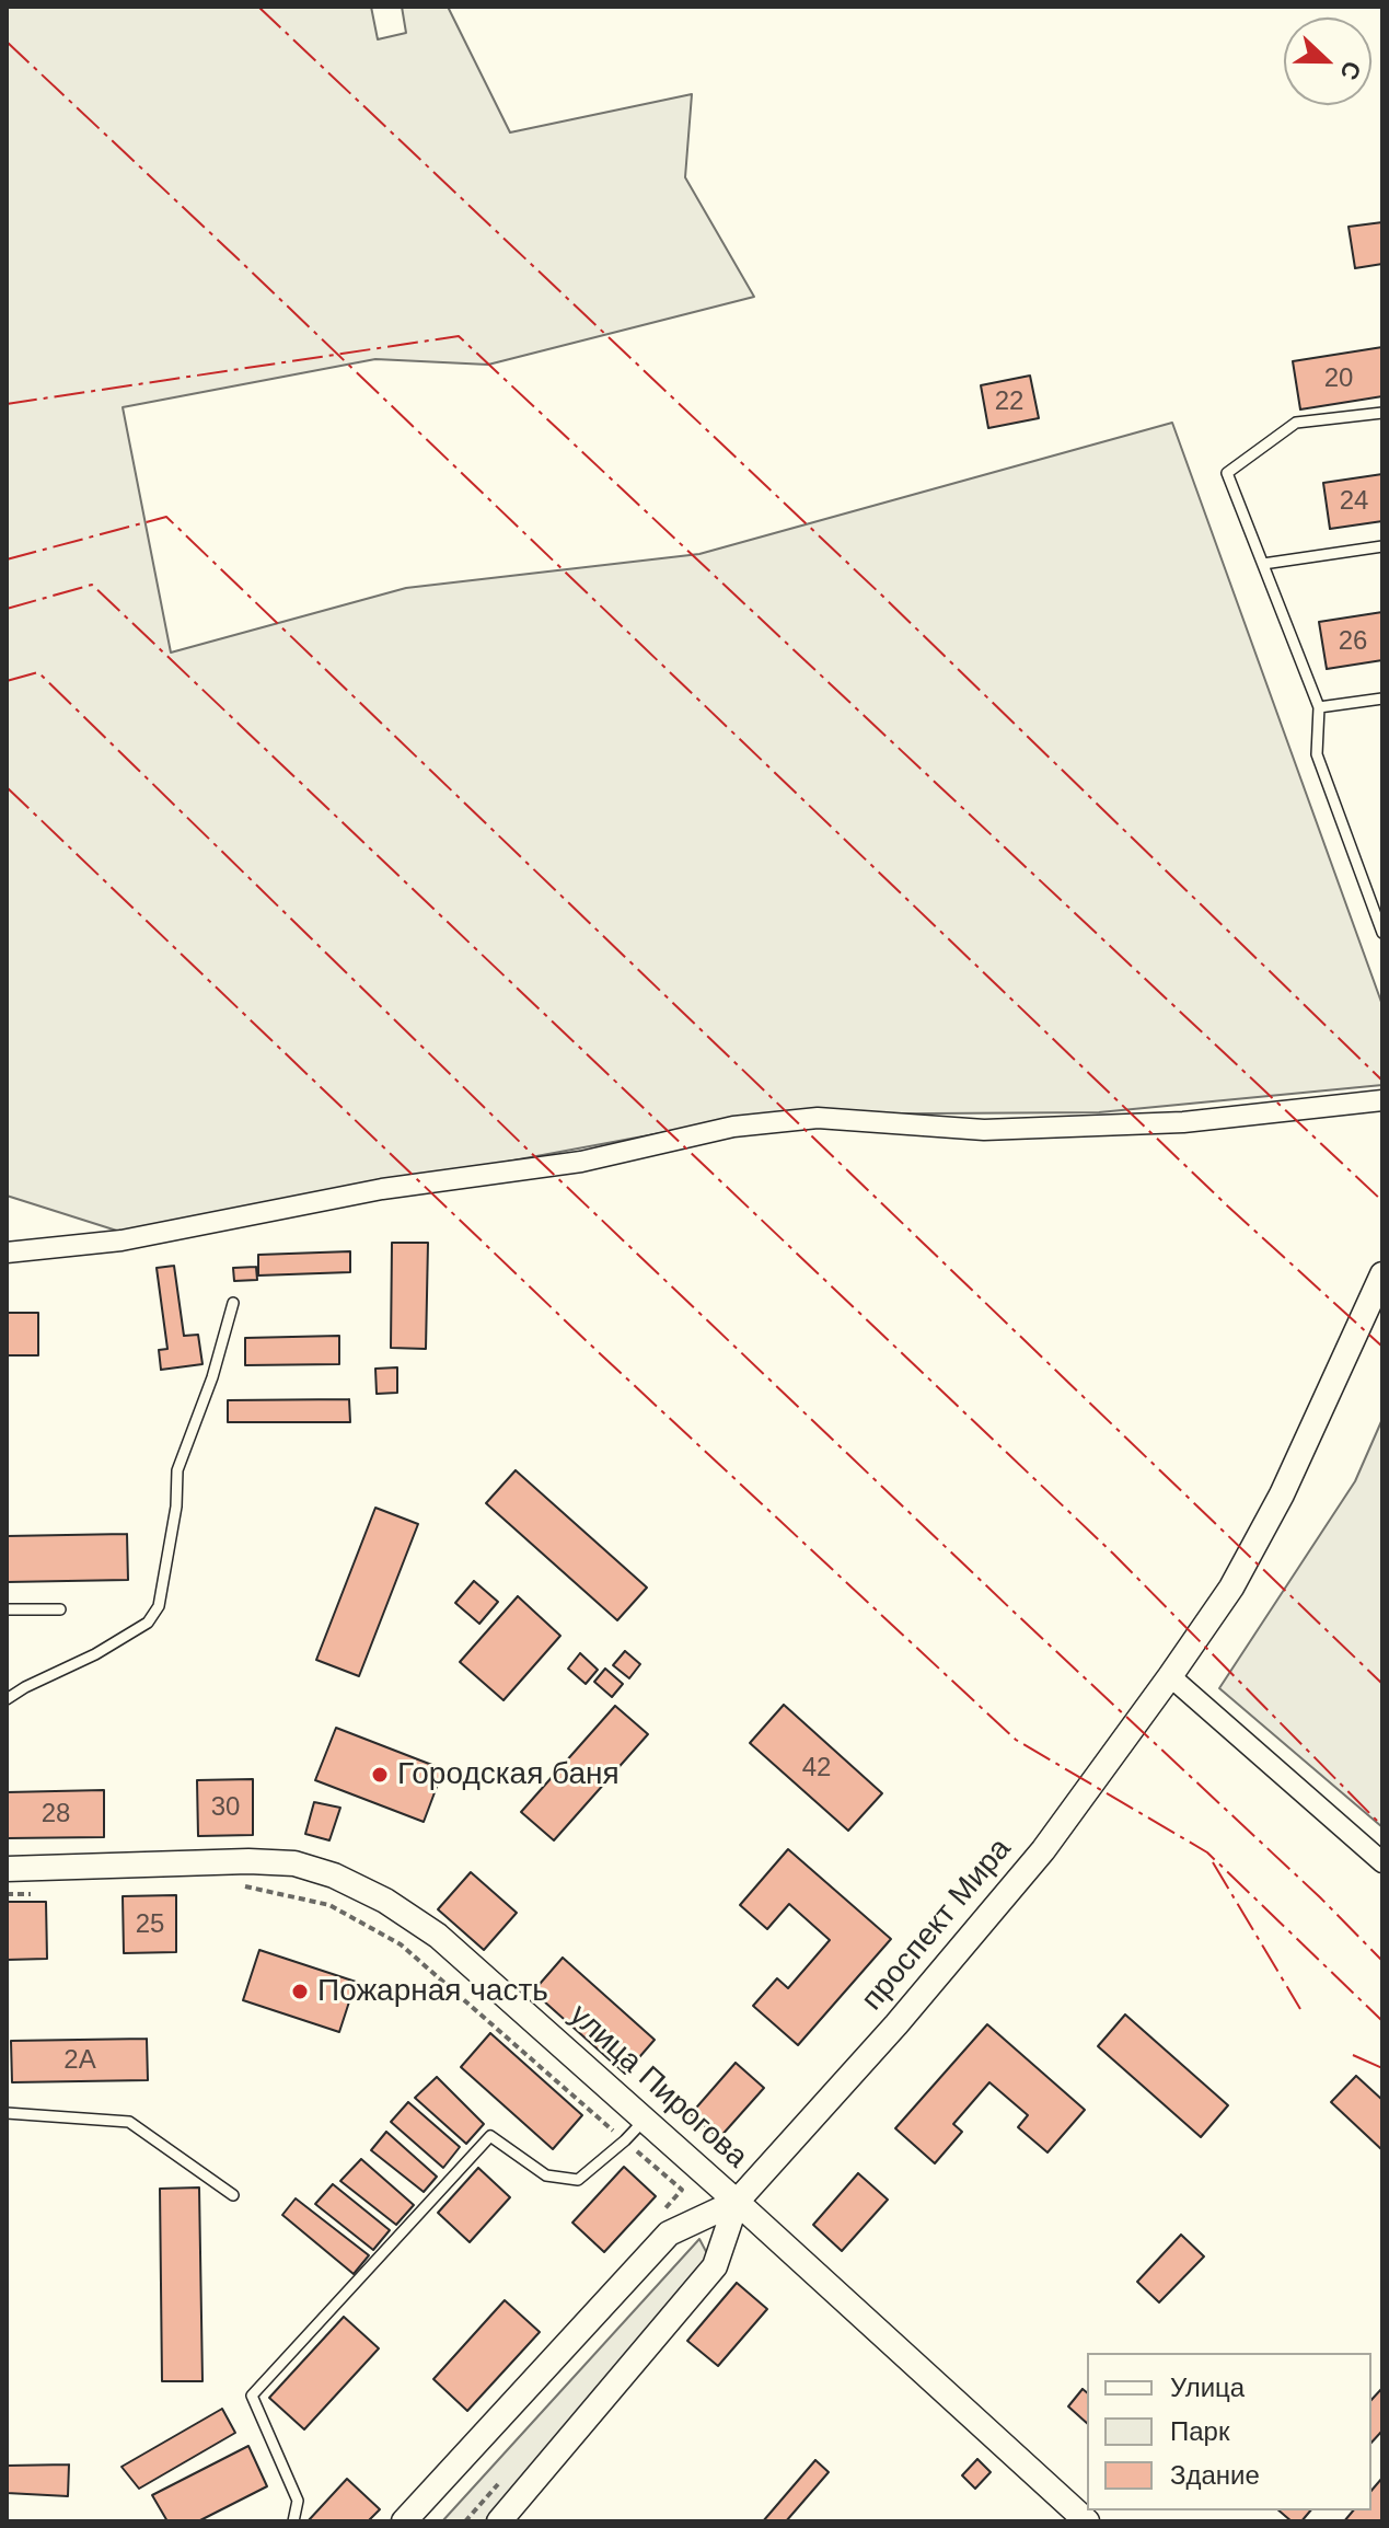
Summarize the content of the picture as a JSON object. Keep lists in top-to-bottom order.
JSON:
{
  "streets": {
    "street": ["проспект Мира", "улица Пирогова"]
  },
  "crossings": [
    ["проспект Мира", "улица Пирогова"]
  ],
  "places": ["Городская баня", "Пожарная часть"],
  "house_numbers": [
    "20",
    "22",
    "24",
    "26",
    "42",
    "30",
    "28",
    "25",
    "2А"
  ],
  "legend": ["Улица", "Парк", "Здание"],
  "north": "right"
}
